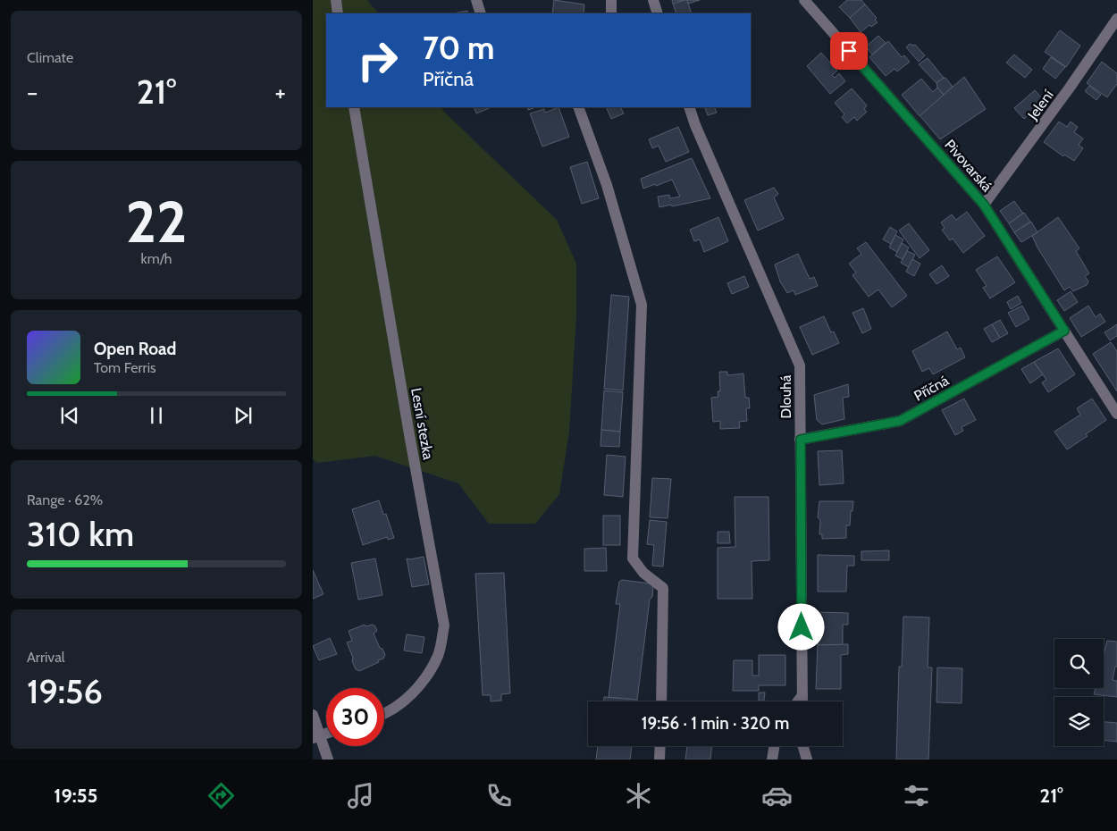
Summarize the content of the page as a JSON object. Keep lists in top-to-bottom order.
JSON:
{
  "streets": {
    "street": [
      "Jelení",
      "Pivovarská",
      "Příčná",
      "Dlouhá",
      "Lesní stezka"
    ]
  },
  "crossings": [
    ["Jelení", "Pivovarská"],
    ["Pivovarská", "Příčná"],
    ["Příčná", "Dlouhá"]
  ],
  "page": {
    "tile": [
      "Climate",
      ["22", "km/h"],
      ["Range · 62%", "310 km"],
      ["Arrival", "19:56"]
    ],
    "turn": ["70 m", "Příčná"],
    "heat": ["−", "21°", "+"],
    "song": ["Open Road", "Tom Ferris"],
    "limit": "30",
    "trip": "19:56 · 1 min · 320 m",
    "tabs": ["19:55", "21°"]
  }
}
